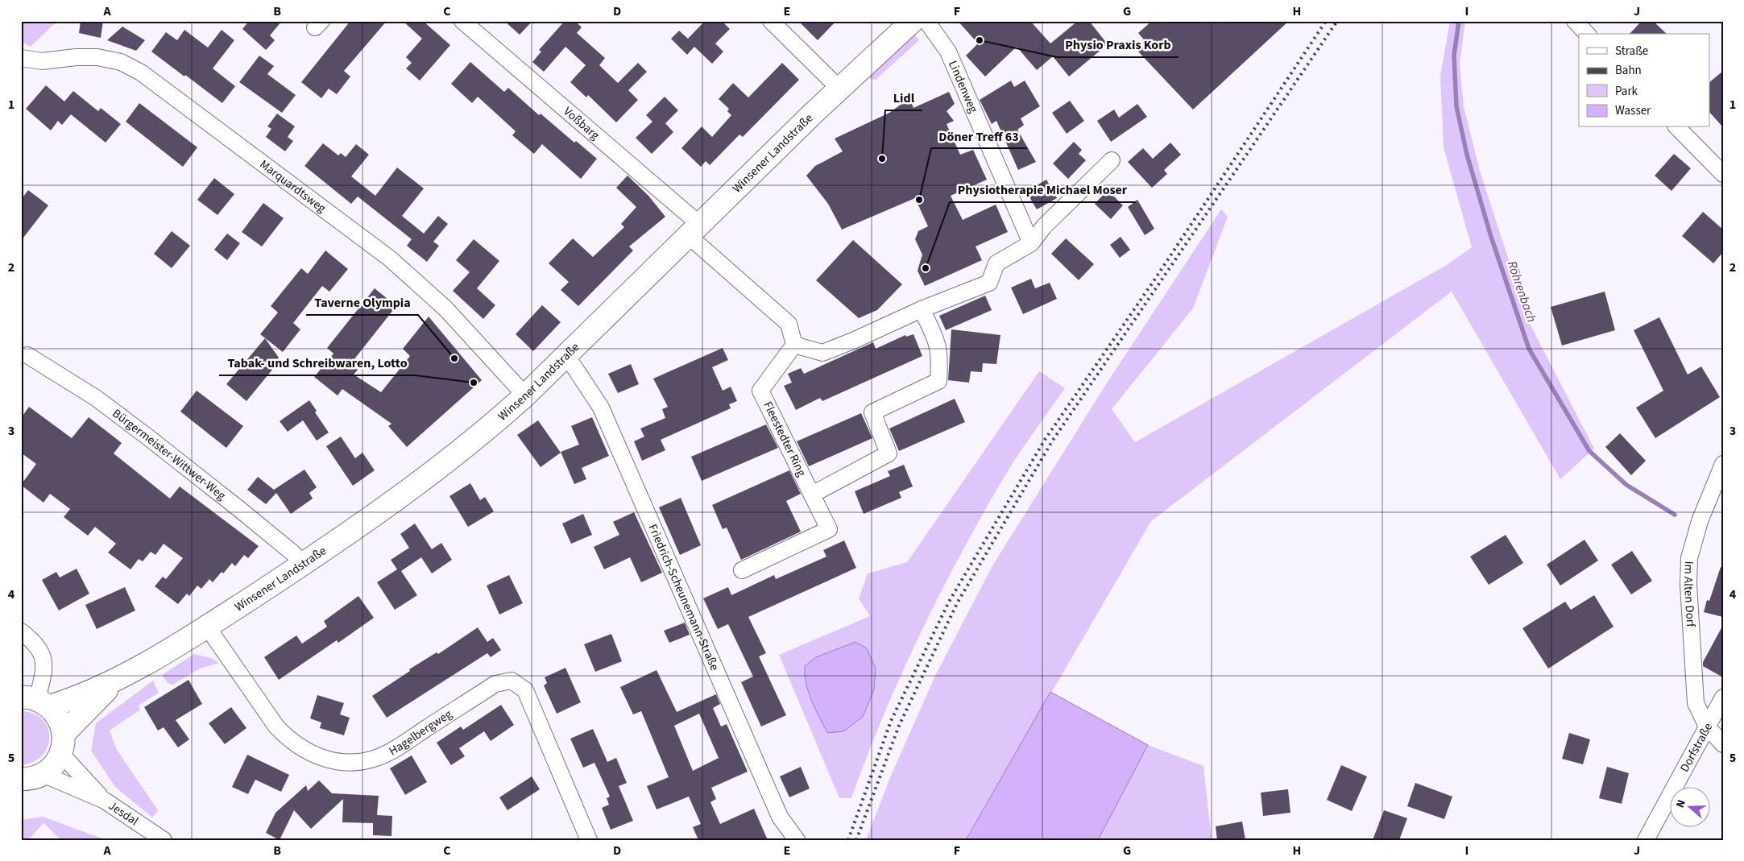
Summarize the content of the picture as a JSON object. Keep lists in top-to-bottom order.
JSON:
{
  "streets": {
    "street": [
      "Lindenweg",
      "Voßbarg",
      "Winsener Landstraße",
      "Marquardtsweg",
      "Fleestedter Ring",
      "Bürgermeister-Wittwer-Weg",
      "Im Alten Dorf",
      "Friedrich-Scheunemann-Straße",
      "Hagelbergweg",
      "Dorfstraße",
      "Jesdal"
    ]
  },
  "crossings": [
    ["Lindenweg", "Winsener Landstraße"],
    ["Voßbarg", "Winsener Landstraße"],
    ["Winsener Landstraße", "Marquardtsweg"],
    ["Winsener Landstraße", "Bürgermeister-Wittwer-Weg"],
    ["Winsener Landstraße", "Friedrich-Scheunemann-Straße"],
    ["Winsener Landstraße", "Hagelbergweg"],
    ["Winsener Landstraße", "Jesdal"],
    ["Im Alten Dorf", "Dorfstraße"]
  ],
  "water": ["Röhrenbach"],
  "places": [
    "Physio Praxis Korb",
    "Lidl",
    "Döner Treff 63",
    "Physiotherapie Michael Moser",
    "Taverne Olympia",
    "Tabak- und Schreibwaren, Lotto"
  ],
  "legend": [
    "Straße",
    "Bahn",
    "Park",
    "Wasser"
  ],
  "north": "left",
  "grid": {
    "columns": [
      "A",
      "B",
      "C",
      "D",
      "E",
      "F",
      "G",
      "H",
      "I",
      "J"
    ],
    "rows": [
      "1",
      "2",
      "3",
      "4",
      "5"
    ]
  }
}
